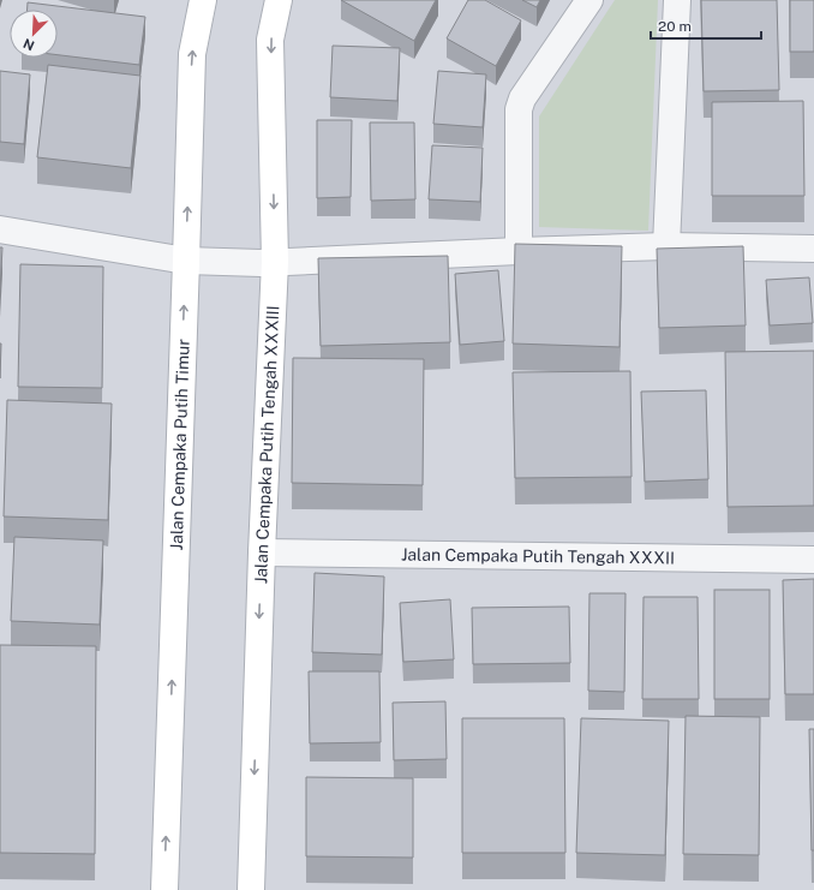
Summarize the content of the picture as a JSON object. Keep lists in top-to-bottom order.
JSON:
{
  "streets": {
    "street": ["Jalan Cempaka Putih Timur", "Jalan Cempaka Putih Tengah XXXIII", "Jalan Cempaka Putih Tengah XXXII"]
  },
  "crossings": [
    ["Jalan Cempaka Putih Tengah XXXIII", "Jalan Cempaka Putih Tengah XXXII"]
  ],
  "one_way": ["Jalan Cempaka Putih Timur", "Jalan Cempaka Putih Tengah XXXIII"],
  "scale_bar": "20 m",
  "north": "bottom left"
}
